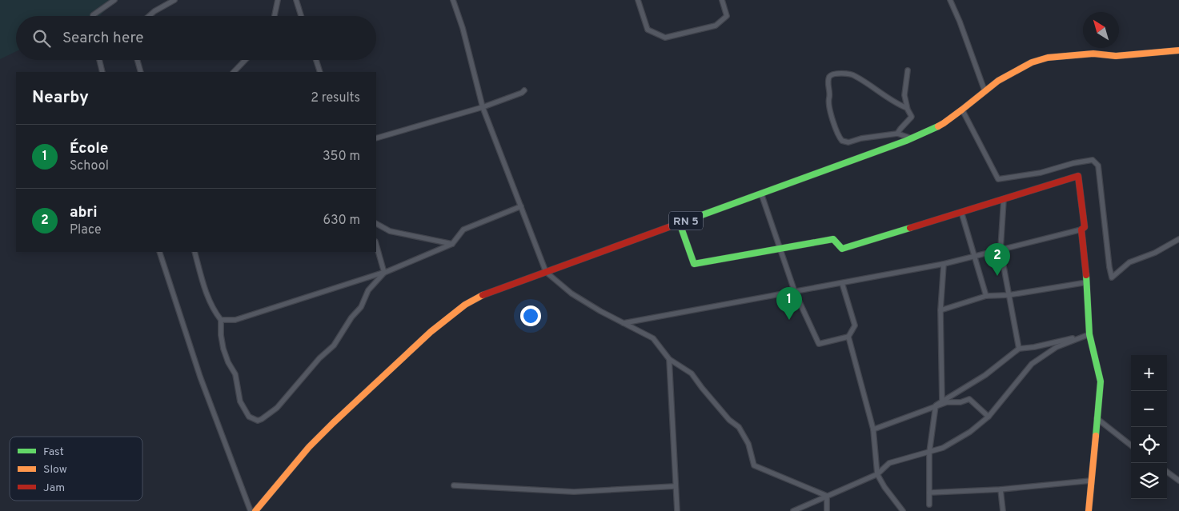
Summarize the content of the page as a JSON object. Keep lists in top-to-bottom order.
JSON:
{
  "streets": {
    "main road": ["RN 5"]
  },
  "legend": ["Fast", "Slow", "Jam"],
  "north": "top left",
  "page": {
    "search": "Search here",
    "heading": ["Nearby", "2 results"],
    "list": [
      {
        "mark": "1",
        "name": "École",
        "note": "School",
        "value": "350 m"
      },
      {
        "mark": "2",
        "name": "abri",
        "note": "Place",
        "value": "630 m"
      }
    ],
    "pins": ["2", "1"],
    "map_buttons": ["+", "−"]
  }
}
